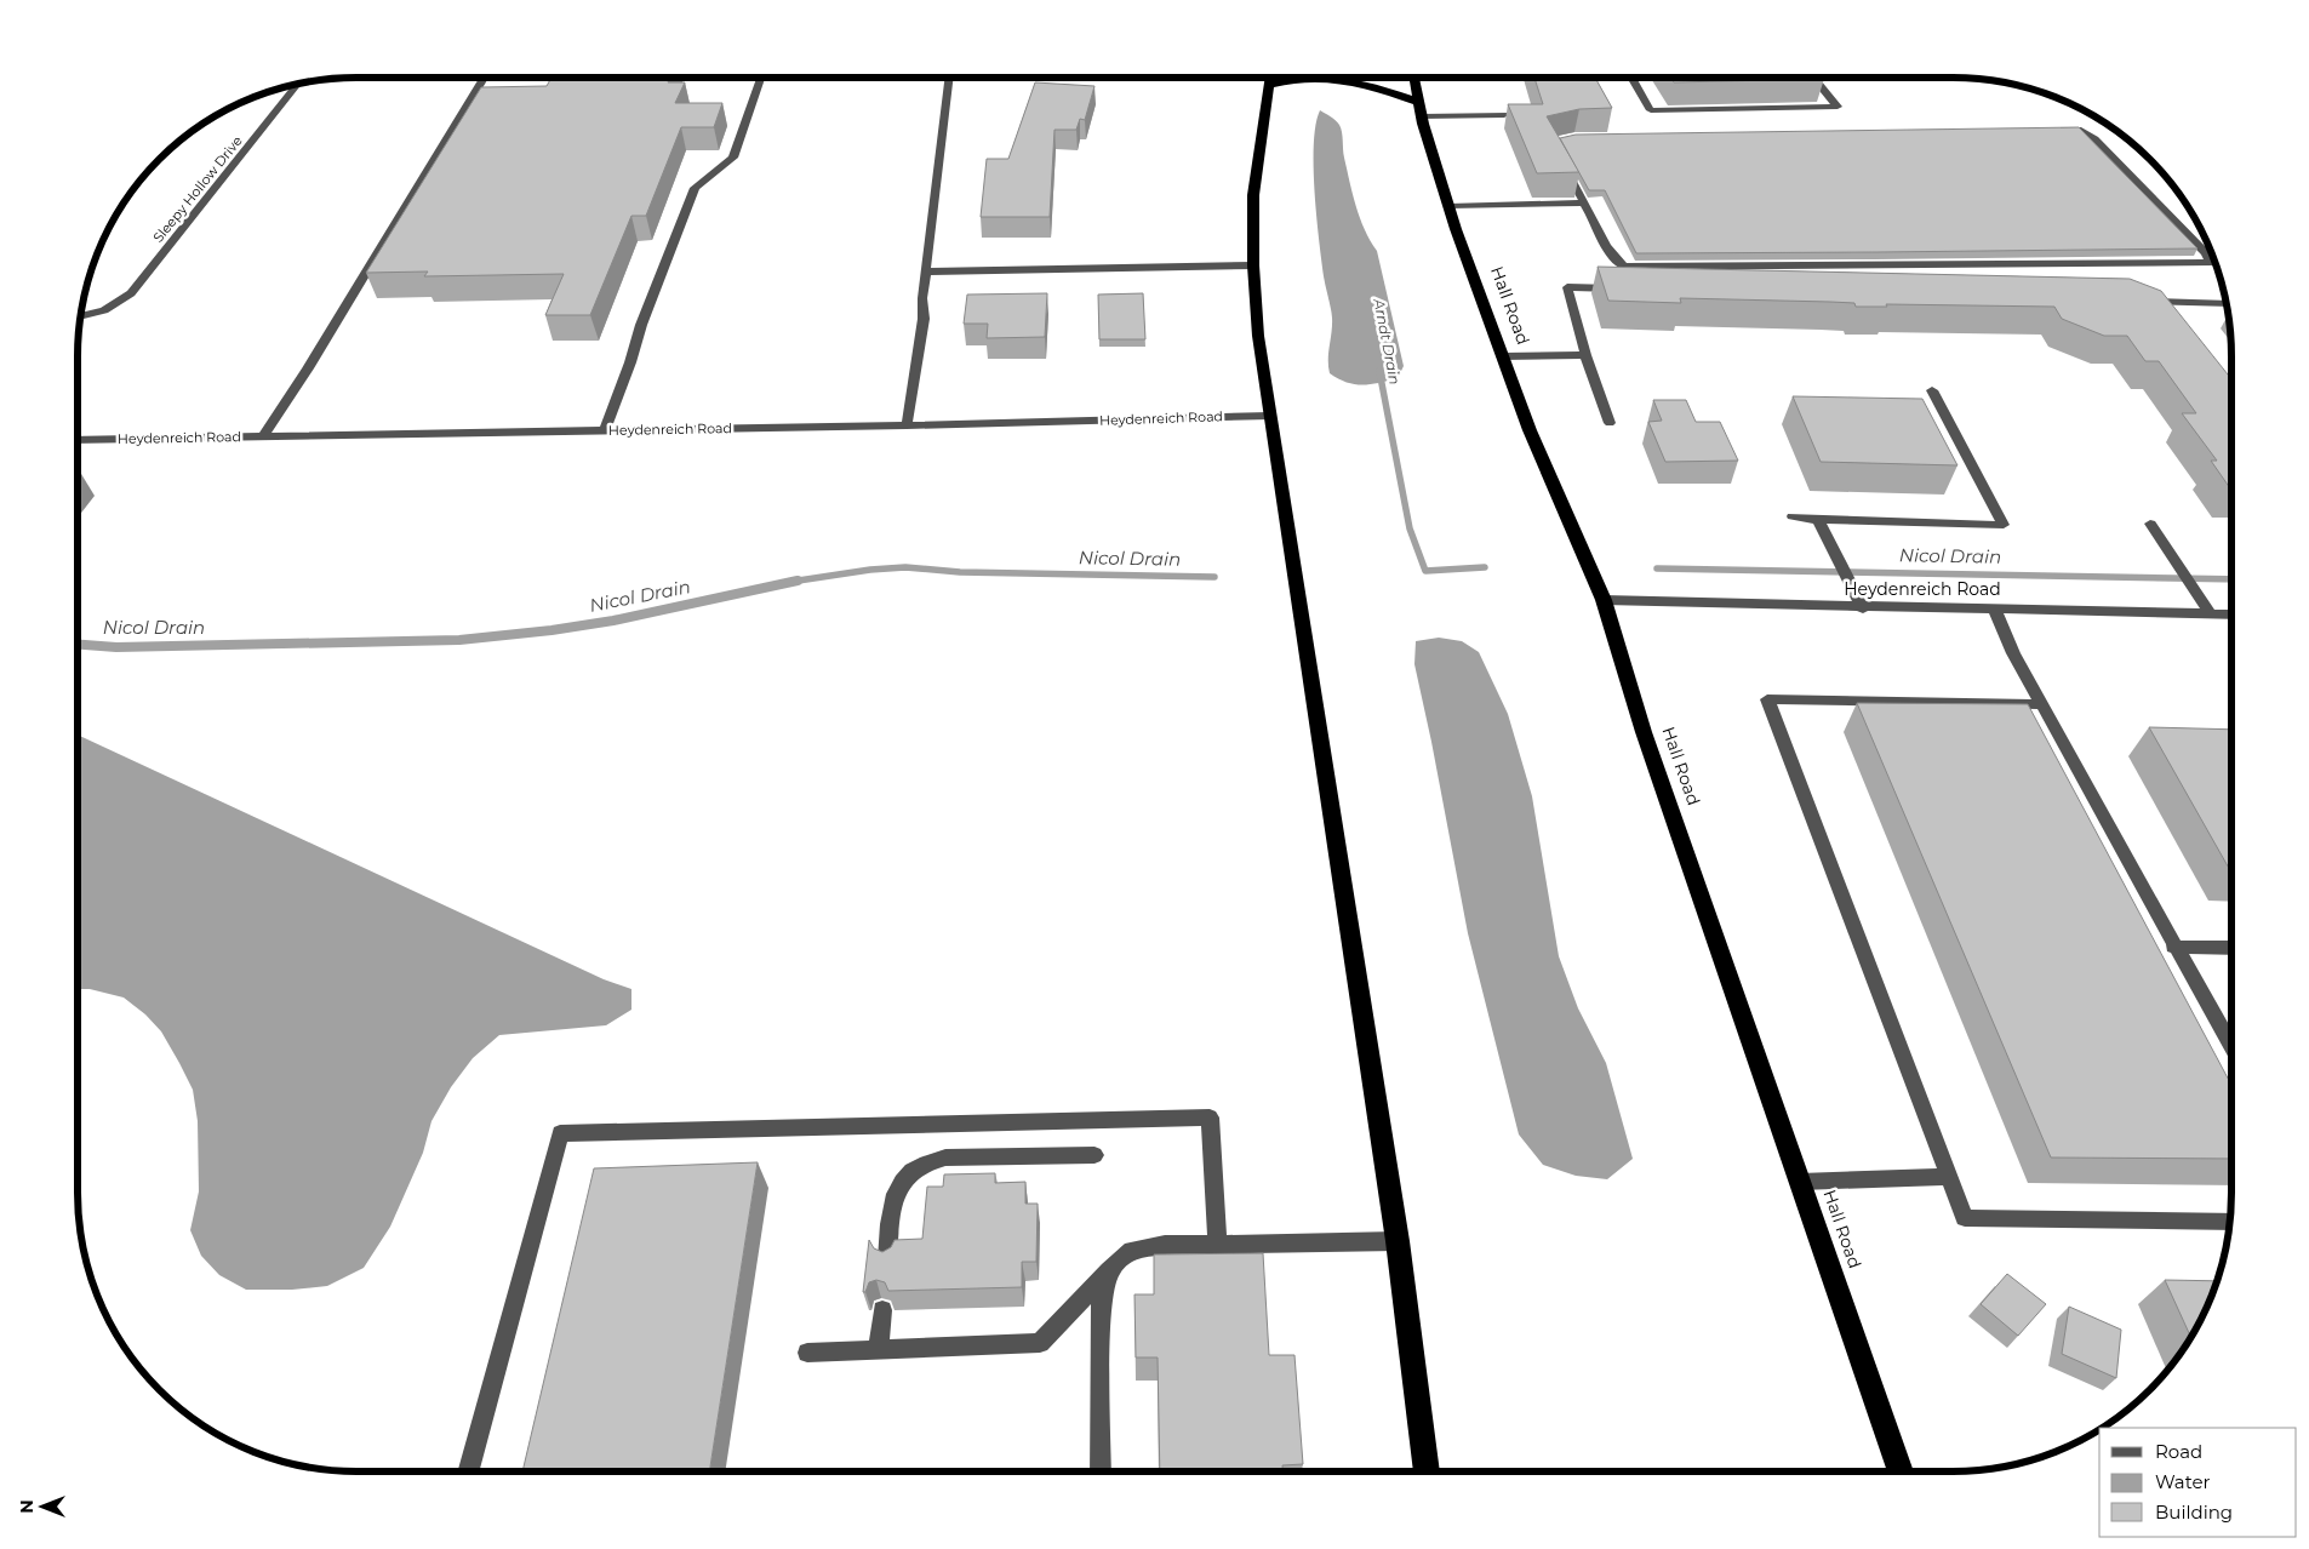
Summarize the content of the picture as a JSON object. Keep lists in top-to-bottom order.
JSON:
{
  "streets": {
    "highway": ["Hall Road"],
    "street": ["Sleepy Hollow Drive", "Heydenreich Road"]
  },
  "crossings": [
    ["Hall Road", "Heydenreich Road"]
  ],
  "water": ["Arndt Drain", "Nicol Drain"],
  "legend": ["Road", "Water", "Building"],
  "north": "left"
}
